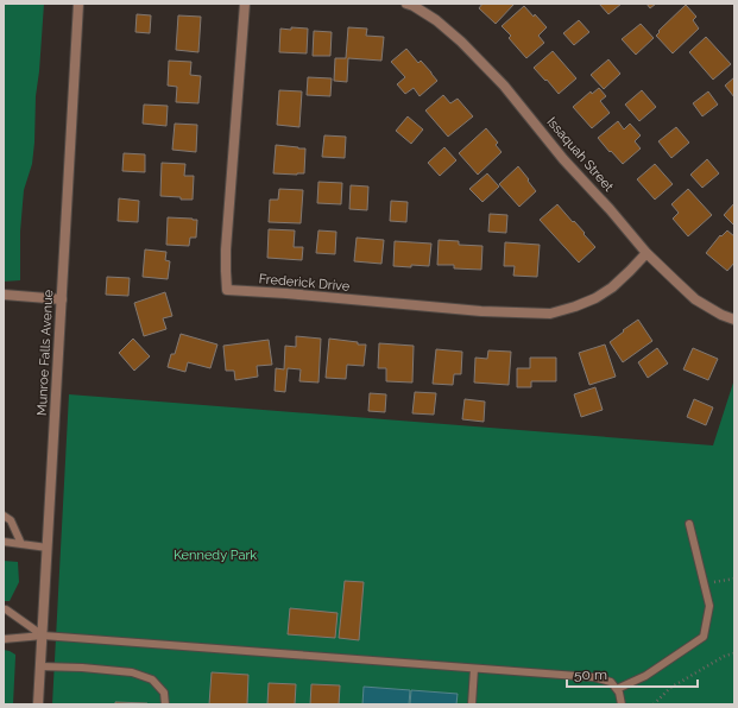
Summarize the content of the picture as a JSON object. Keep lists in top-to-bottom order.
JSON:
{
  "streets": {
    "street": ["Issaquah Street", "Frederick Drive", "Munroe Falls Avenue"]
  },
  "crossings": [
    ["Issaquah Street", "Frederick Drive"]
  ],
  "parks": ["Kennedy Park"],
  "scale_bar": "50 m"
}
